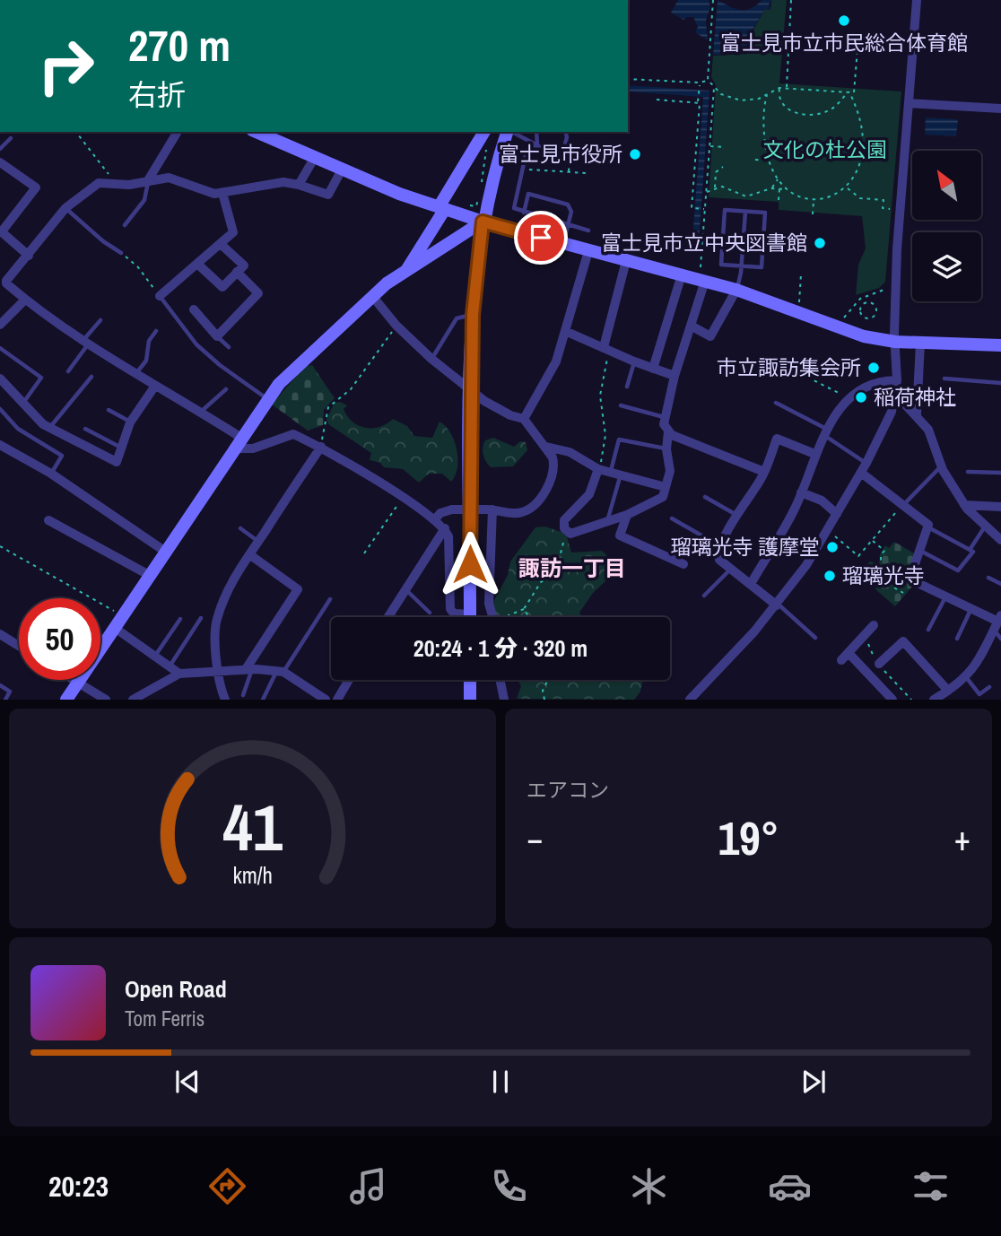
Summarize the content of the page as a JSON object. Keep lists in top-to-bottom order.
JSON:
{
  "districts": ["諏訪一丁目"],
  "parks": ["文化の杜公園"],
  "places": [
    "富士見市立市民総合体育館",
    "富士見市役所",
    "富士見市立中央図書館",
    "市立諏訪集会所",
    "稲荷神社",
    "瑠璃光寺 護摩堂",
    "瑠璃光寺"
  ],
  "north": "top left",
  "page": {
    "turn": ["270 m", "右折"],
    "limit": "50",
    "trip": "20:24 · 1 分 · 320 m",
    "tile": "エアコン",
    "heat": ["−", "19°", "+"],
    "song": ["Open Road", "Tom Ferris"],
    "tabs": "20:23",
    "gauge": ["41", "km/h"]
  }
}
